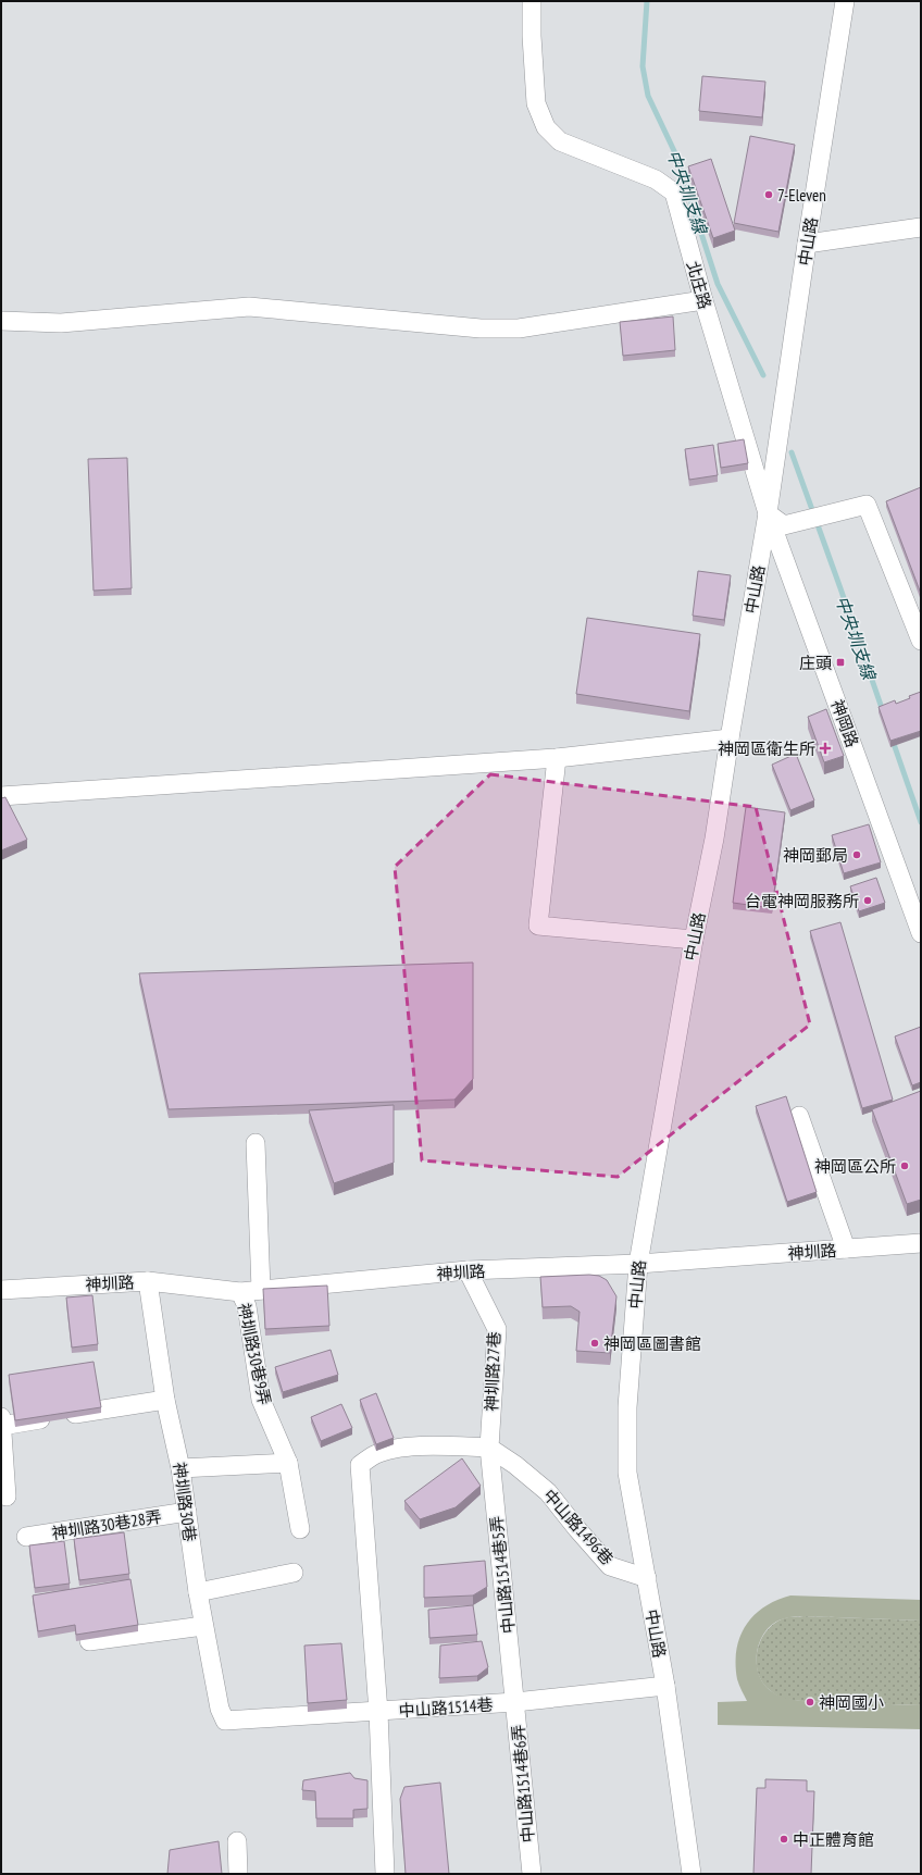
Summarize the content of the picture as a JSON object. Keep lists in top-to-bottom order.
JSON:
{
  "streets": {
    "street": [
      "中山路",
      "北庄路",
      "神岡路",
      "神圳路",
      "神圳路30巷9弄",
      "神圳路27巷",
      "神圳路30巷",
      "神圳路30巷28弄",
      "中山路1496巷",
      "中山路1514巷5弄",
      "中山路1514巷",
      "中山路1514巷6弄"
    ]
  },
  "crossings": [
    ["中山路", "北庄路"],
    ["中山路", "神岡路"],
    ["中山路", "神圳路"],
    ["中山路", "中山路1496巷"],
    ["中山路", "中山路1514巷"],
    ["北庄路", "神岡路"],
    ["神圳路", "神圳路30巷9弄"],
    ["神圳路", "神圳路27巷"],
    ["神圳路", "神圳路30巷"],
    ["神圳路27巷", "中山路1496巷"],
    ["神圳路27巷", "中山路1514巷5弄"],
    ["神圳路30巷", "神圳路30巷28弄"],
    ["神圳路30巷", "中山路1514巷"],
    ["中山路1496巷", "中山路1514巷5弄"],
    ["中山路1514巷5弄", "中山路1514巷"],
    ["中山路1514巷5弄", "中山路1514巷6弄"],
    ["中山路1514巷", "中山路1514巷6弄"]
  ],
  "water": ["中央圳支線"],
  "places": {
    "other": [
      "7-Eleven",
      "神岡郵局",
      "台電神岡服務所",
      "神岡區公所",
      "神岡區圖書館",
      "神岡國小",
      "中正體育館"
    ],
    "transit": ["庄頭"],
    "health": ["神岡區衛生所"]
  }
}
